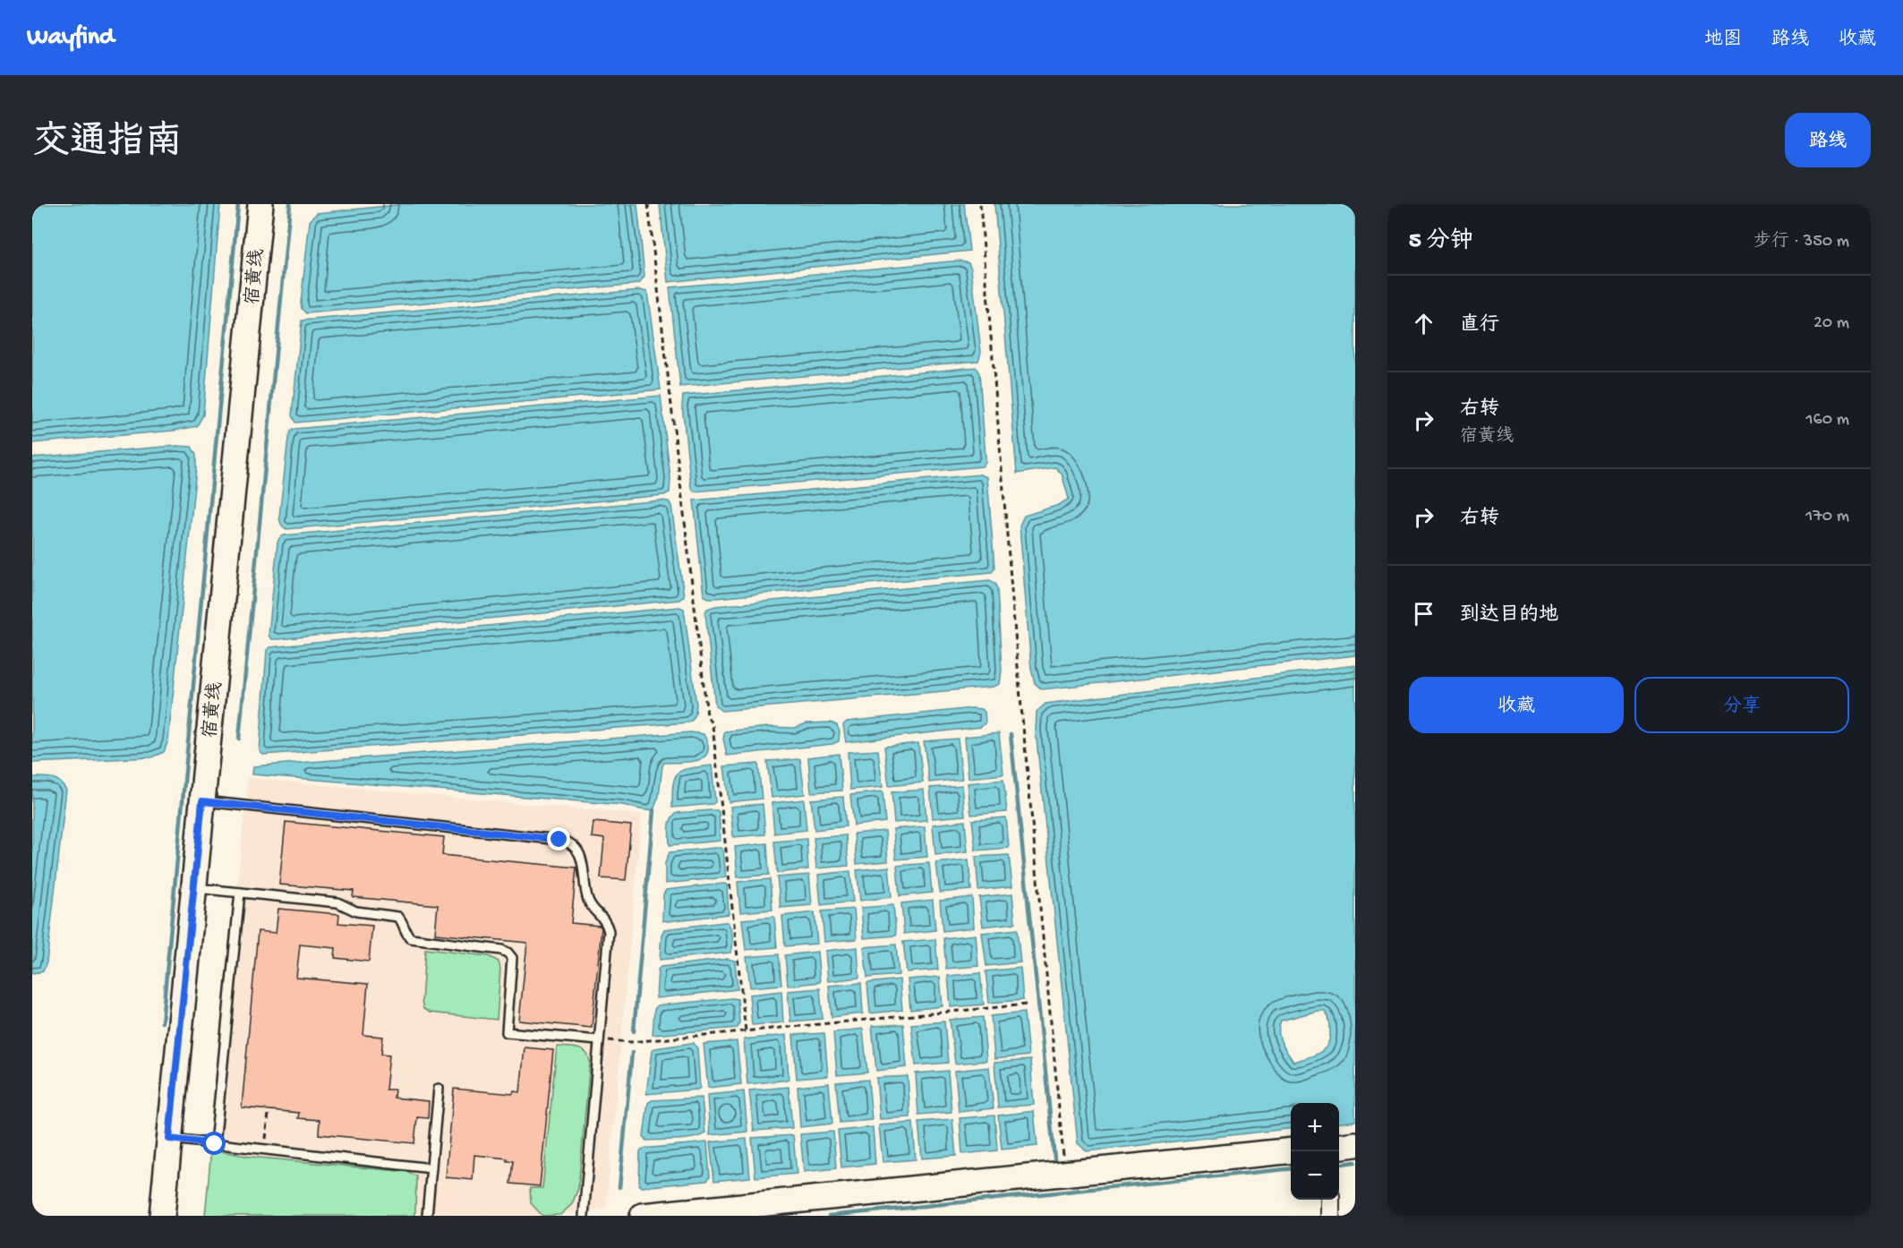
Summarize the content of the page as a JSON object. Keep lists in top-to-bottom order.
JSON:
{
  "streets": {
    "main road": ["宿黄线"]
  },
  "page": {
    "header": "Wayfind",
    "nav": ["地图", "路线", "收藏"],
    "title": "交通指南",
    "buttons": [
      "路线",
      ["收藏", "分享"]
    ],
    "heading": ["5 分钟", "步行 · 350 m"],
    "list": [
      ["直行", "20 m"],
      ["右转", "宿黄线", "160 m"],
      ["右转", "170 m"],
      "到达目的地"
    ],
    "map_buttons": ["+", "−"]
  }
}
